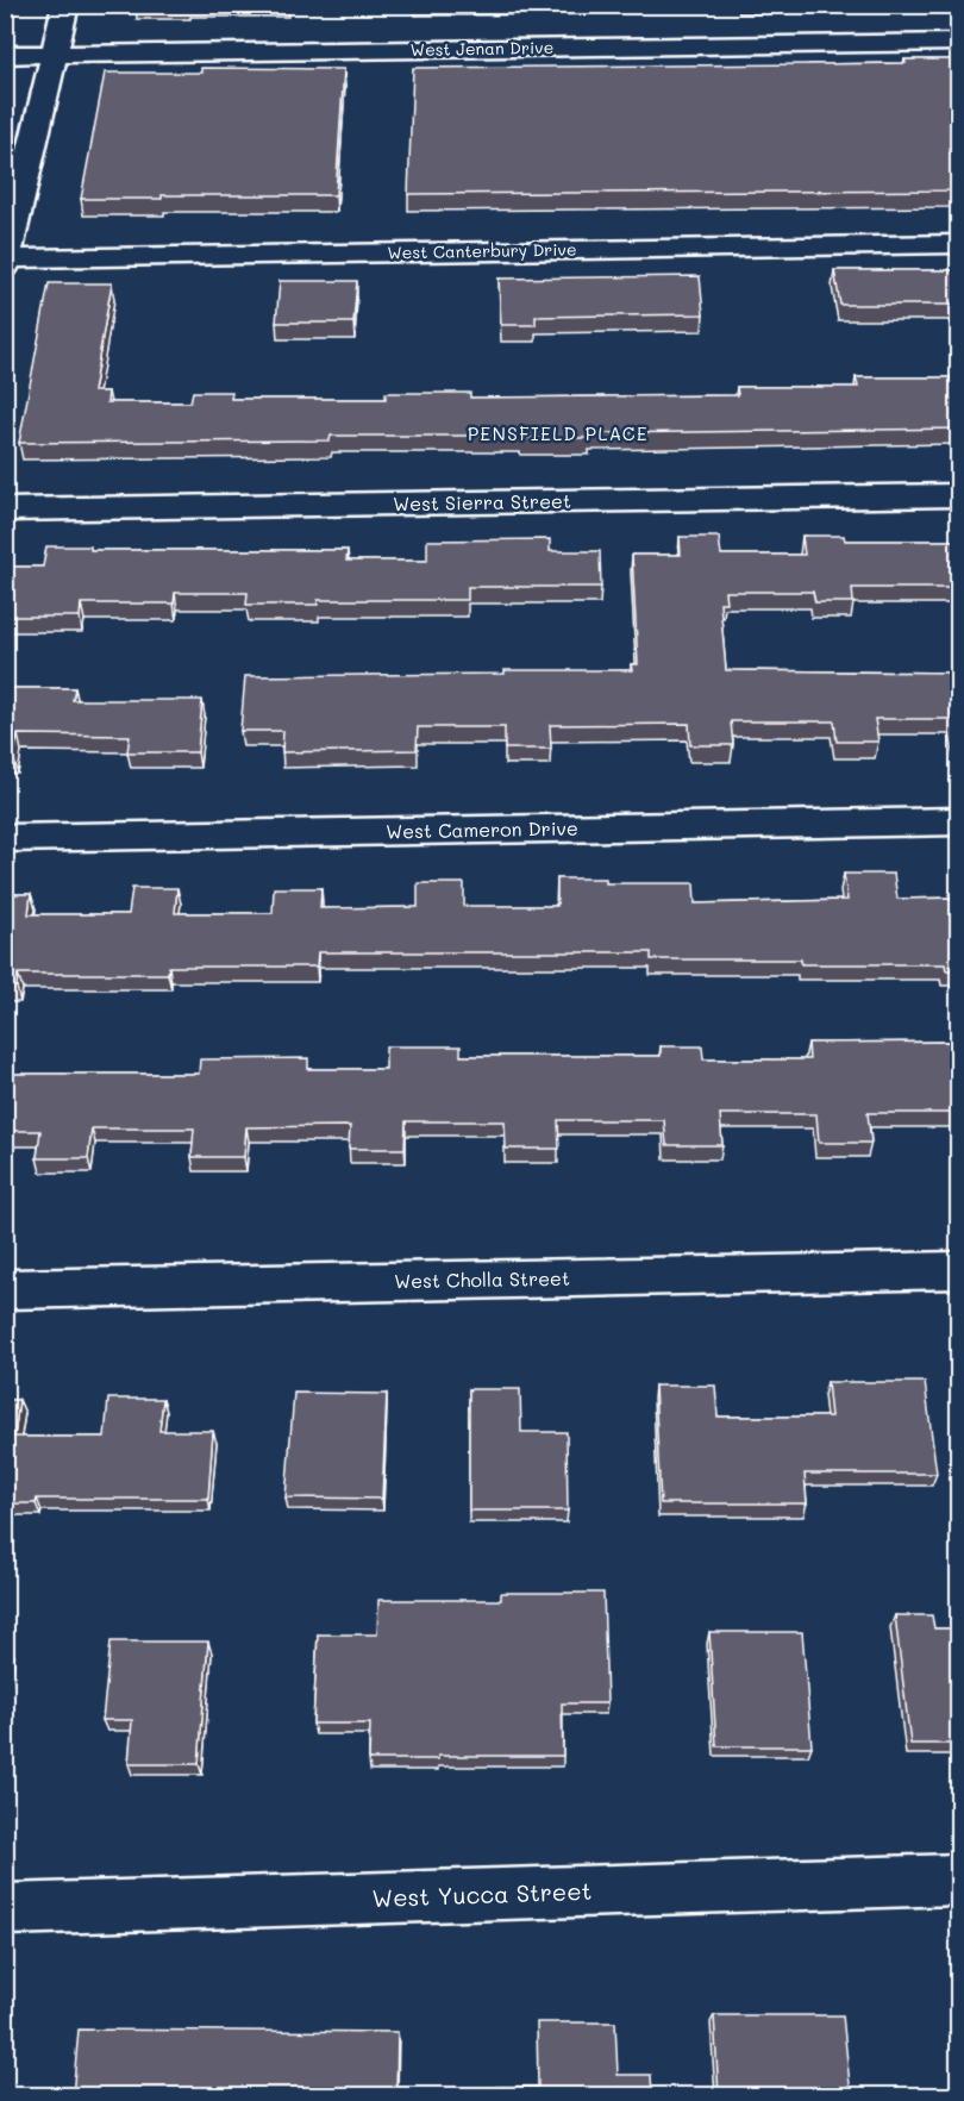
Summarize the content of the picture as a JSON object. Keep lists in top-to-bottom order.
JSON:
{
  "streets": {
    "street": [
      "West Jenan Drive",
      "West Canterbury Drive",
      "West Sierra Street",
      "West Cameron Drive",
      "West Cholla Street",
      "West Yucca Street"
    ]
  },
  "districts": ["PENSFIELD PLACE"]
}
